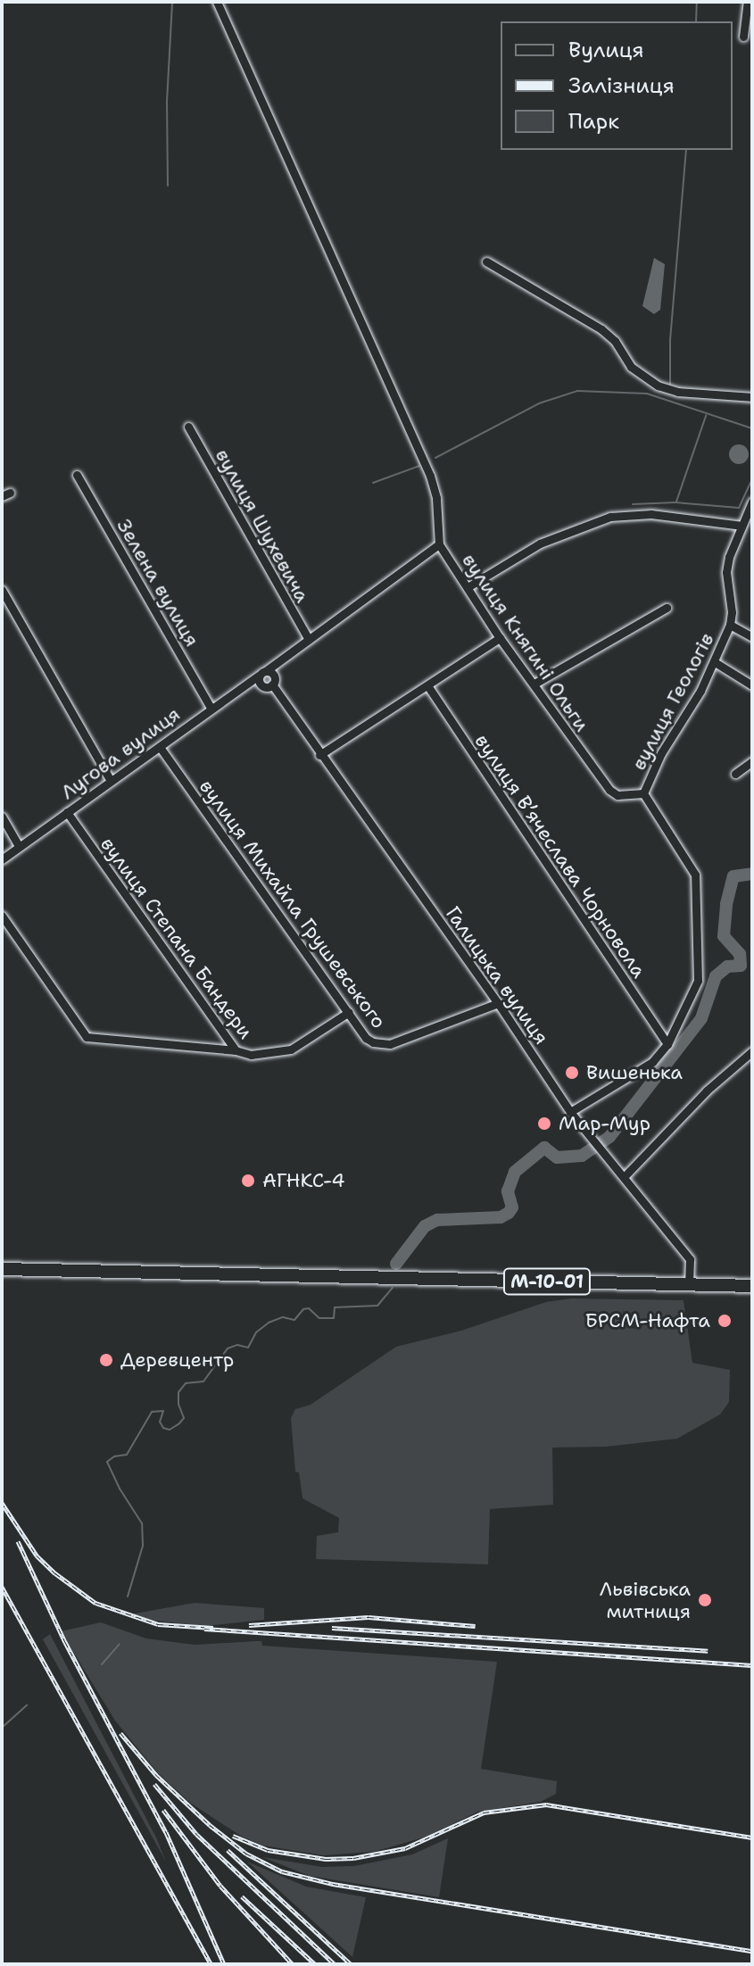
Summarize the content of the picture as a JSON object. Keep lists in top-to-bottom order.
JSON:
{
  "streets": {
    "highway": ["М-10-01"],
    "street": [
      "вулиця Шухевича",
      "Зелена вулиця",
      "вулиця Княгині Ольги",
      "вулиця Геологів",
      "Лугова вулиця",
      "вулиця Вʼячеслава Чорновола",
      "вулиця Михайла Грушевського",
      "вулиця Степана Бандери",
      "Галицька вулиця"
    ]
  },
  "crossings": [
    ["вулиця Шухевича", "Лугова вулиця"],
    ["Зелена вулиця", "Лугова вулиця"],
    ["вулиця Княгині Ольги", "вулиця Геологів"],
    ["вулиця Княгині Ольги", "Лугова вулиця"],
    ["Лугова вулиця", "вулиця Михайла Грушевського"],
    ["Лугова вулиця", "вулиця Степана Бандери"],
    ["вулиця Михайла Грушевського", "вулиця Степана Бандери"],
    ["вулиця Михайла Грушевського", "Галицька вулиця"],
    ["Галицька вулиця", "М-10-01"]
  ],
  "places": [
    "Вишенька",
    "Мар-Мур",
    "АГНКС-4",
    "БРСМ-Нафта",
    "Деревцентр",
    "Львівська митниця"
  ],
  "legend": ["Вулиця", "Залізниця", "Парк"]
}
